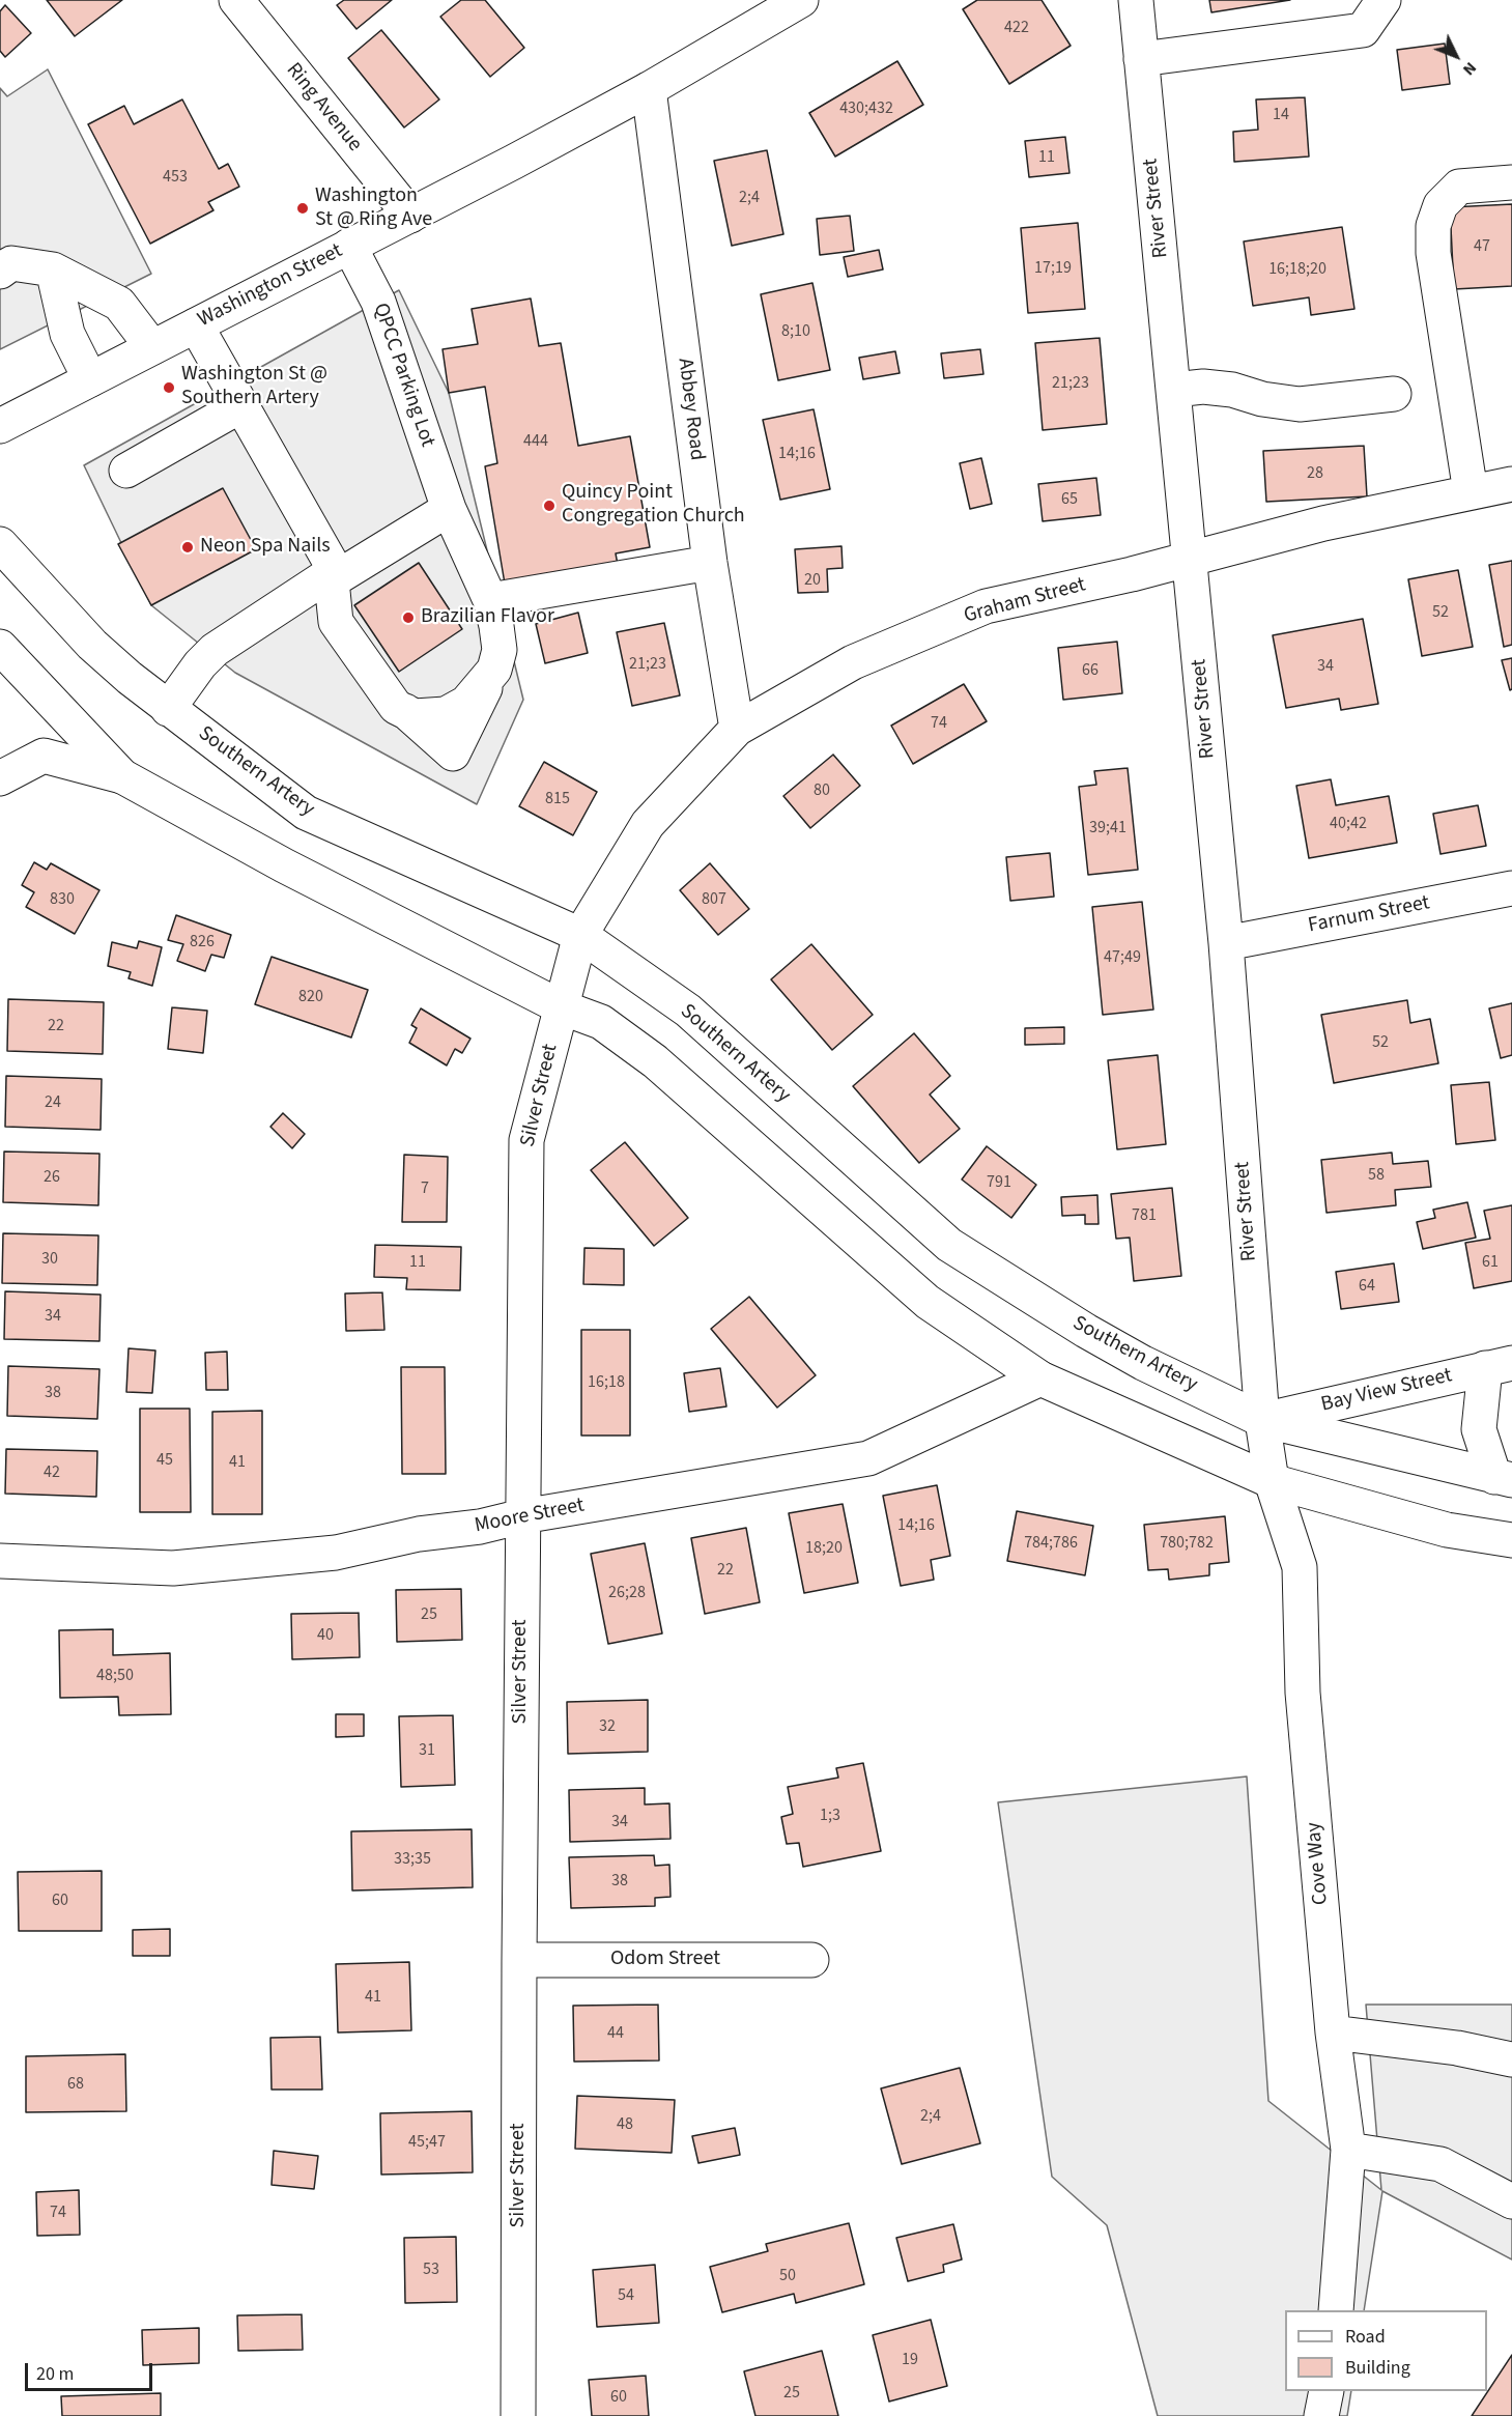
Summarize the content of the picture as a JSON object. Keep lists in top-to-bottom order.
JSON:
{
  "streets": {
    "street": [
      "Ring Avenue",
      "River Street",
      "Washington Street",
      "QPCC Parking Lot",
      "Abbey Road",
      "Graham Street",
      "Southern Artery",
      "Farnum Street",
      "Silver Street",
      "Bay View Street",
      "Moore Street",
      "Cove Way",
      "Odom Street"
    ]
  },
  "crossings": [
    ["Ring Avenue", "Washington Street"],
    ["River Street", "Graham Street"],
    ["River Street", "Southern Artery"],
    ["River Street", "Farnum Street"],
    ["River Street", "Bay View Street"],
    ["River Street", "Cove Way"],
    ["Washington Street", "QPCC Parking Lot"],
    ["Washington Street", "Abbey Road"],
    ["Abbey Road", "Graham Street"],
    ["Graham Street", "Southern Artery"],
    ["Graham Street", "Silver Street"],
    ["Southern Artery", "Silver Street"],
    ["Southern Artery", "Bay View Street"],
    ["Southern Artery", "Cove Way"],
    ["Silver Street", "Moore Street"],
    ["Silver Street", "Odom Street"],
    ["Bay View Street", "Cove Way"]
  ],
  "places": [
    "Washington St @ Ring Ave",
    "Washington St @ Southern Artery",
    "Quincy Point Congregation Church",
    "Neon Spa Nails",
    "Brazilian Flavor"
  ],
  "house_numbers": [
    "422",
    "430;432",
    "14",
    "11",
    "453",
    "2;4",
    "47",
    "17;19",
    "16;18;20",
    "8;10",
    "21;23",
    "444",
    "14;16",
    "28",
    "65",
    "20",
    "52",
    "21;23",
    "34",
    "66",
    "74",
    "80",
    "815",
    "40;42",
    "39;41",
    "830",
    "807",
    "826",
    "47;49",
    "820",
    "22",
    "52",
    "24",
    "58",
    "26",
    "791",
    "7",
    "781",
    "30",
    "11",
    "61",
    "64",
    "34",
    "16;18",
    "38",
    "45",
    "41",
    "42",
    "14;16",
    "784;786",
    "780;782",
    "18;20",
    "22",
    "26;28",
    "25",
    "40",
    "48;50",
    "32",
    "31",
    "1;3",
    "34",
    "33;35",
    "38",
    "60",
    "41",
    "44",
    "68",
    "2;4",
    "48",
    "45;47",
    "74",
    "53",
    "50",
    "54",
    "19",
    "25",
    "60"
  ],
  "legend": ["Road", "Building"],
  "scale_bar": "20 m",
  "north": "bottom right"
}
